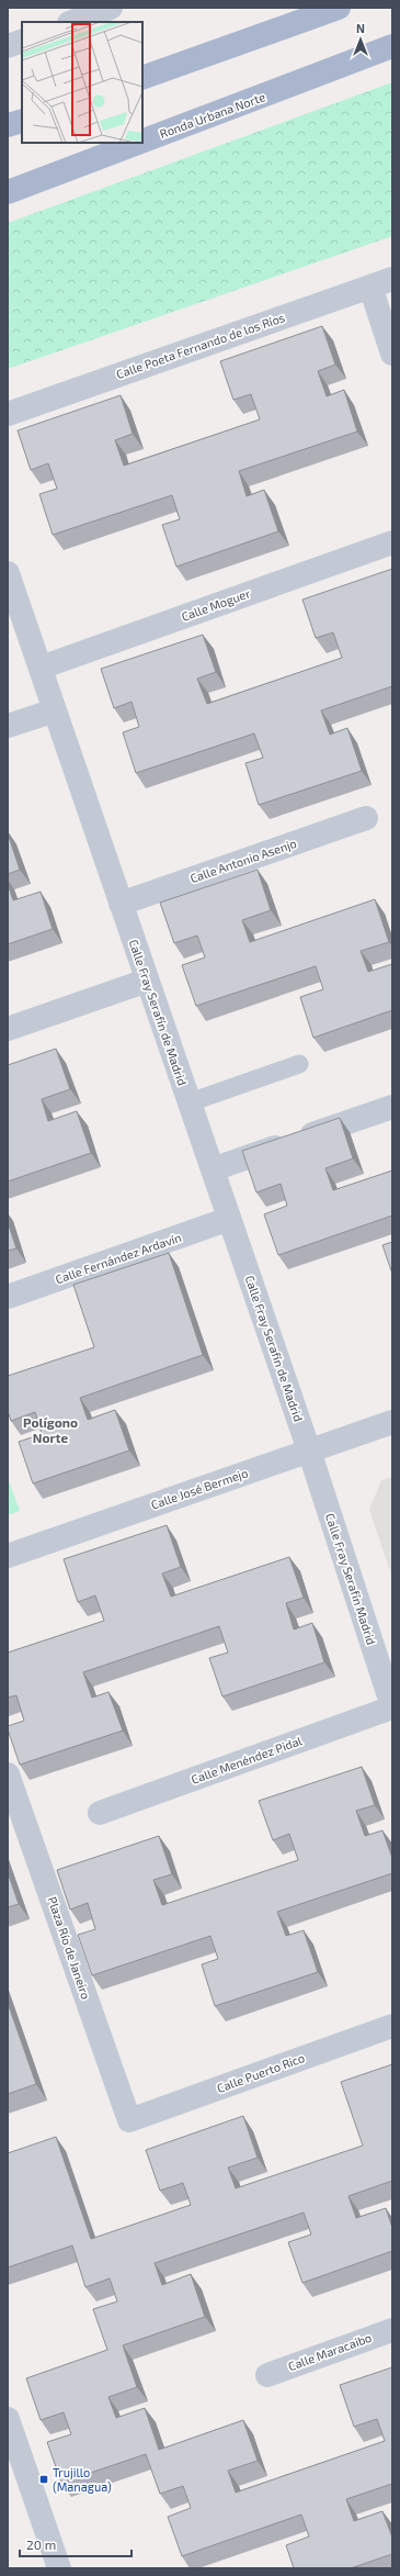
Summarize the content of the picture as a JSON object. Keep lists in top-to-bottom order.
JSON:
{
  "streets": {
    "main road": ["Ronda Urbana Norte"],
    "street": [
      "Calle Poeta Fernando de los Ríos",
      "Calle Moguer",
      "Calle Antonio Asenjo",
      "Calle Fray Serafín de Madrid",
      "Calle Fernández Ardavín",
      "Calle José Bermejo",
      "Calle Fray Serafín Madrid",
      "Calle Menéndez Pidal",
      "Plaza Río de Janeiro",
      "Calle Puerto Rico",
      "Calle Maracaibo"
    ]
  },
  "crossings": [
    ["Calle Moguer", "Calle Fray Serafín de Madrid"],
    ["Calle Antonio Asenjo", "Calle Fray Serafín de Madrid"],
    ["Calle Fray Serafín de Madrid", "Calle Fernández Ardavín"],
    ["Calle Fray Serafín de Madrid", "Calle José Bermejo"],
    ["Calle Fray Serafín de Madrid", "Calle Fray Serafín Madrid"],
    ["Calle José Bermejo", "Calle Fray Serafín Madrid"],
    ["Calle Fray Serafín Madrid", "Calle Menéndez Pidal"],
    ["Plaza Río de Janeiro", "Calle Puerto Rico"]
  ],
  "districts": ["Polígono Norte"],
  "places": {
    "transit": ["Trujillo (Managua)"]
  },
  "scale_bar": "20 m",
  "north": "top"
}
